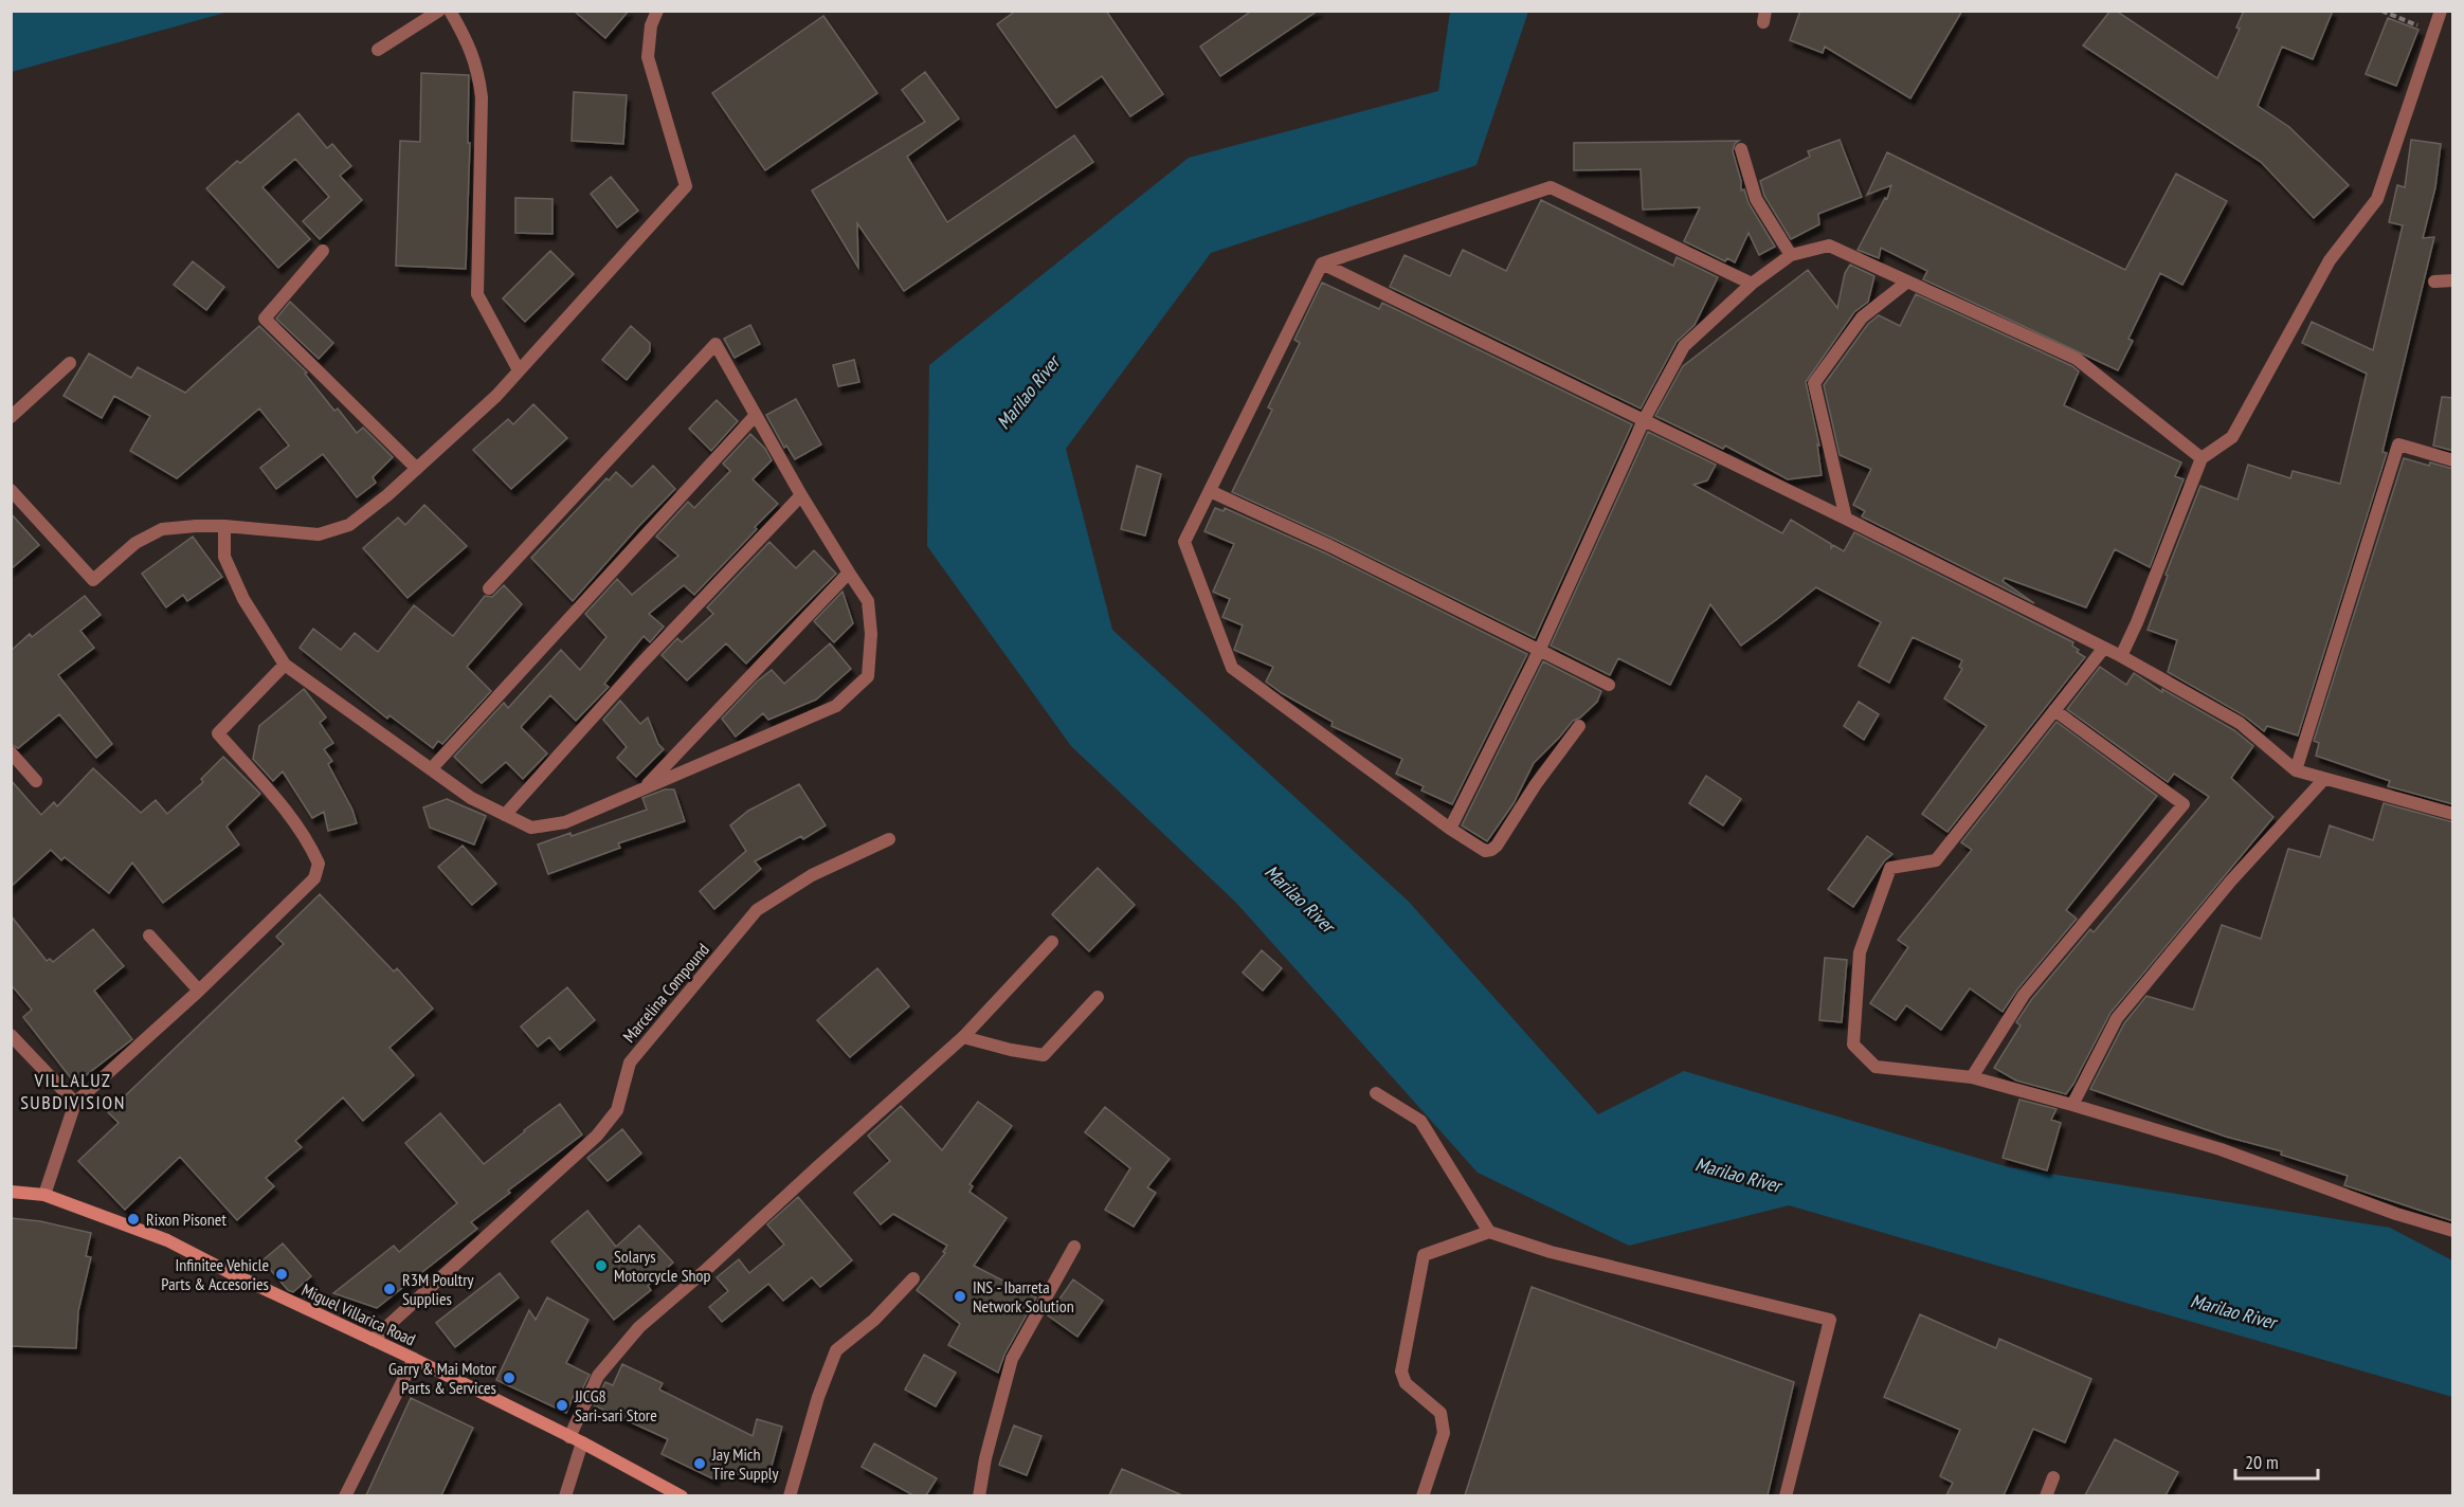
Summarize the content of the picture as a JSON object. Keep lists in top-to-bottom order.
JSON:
{
  "streets": {
    "main road": ["Miguel Villarica Road"],
    "street": ["Marcelina Compound"]
  },
  "crossings": [
    ["Marcelina Compound", "Miguel Villarica Road"]
  ],
  "districts": ["VILLALUZ SUBDIVISION"],
  "water": ["Marilao River"],
  "places": [
    "Rixon Pisonet",
    "Solarys Motorcycle Shop",
    "Infinitee Vehicle Parts & Accesories",
    "R3M Poultry Supplies",
    "INS - Ibarreta Network Solution",
    "Garry & Mai Motor Parts & Services",
    "JJCG8 Sari-sari Store",
    "Jay Mich Tire Supply"
  ],
  "scale_bar": "20 m"
}
